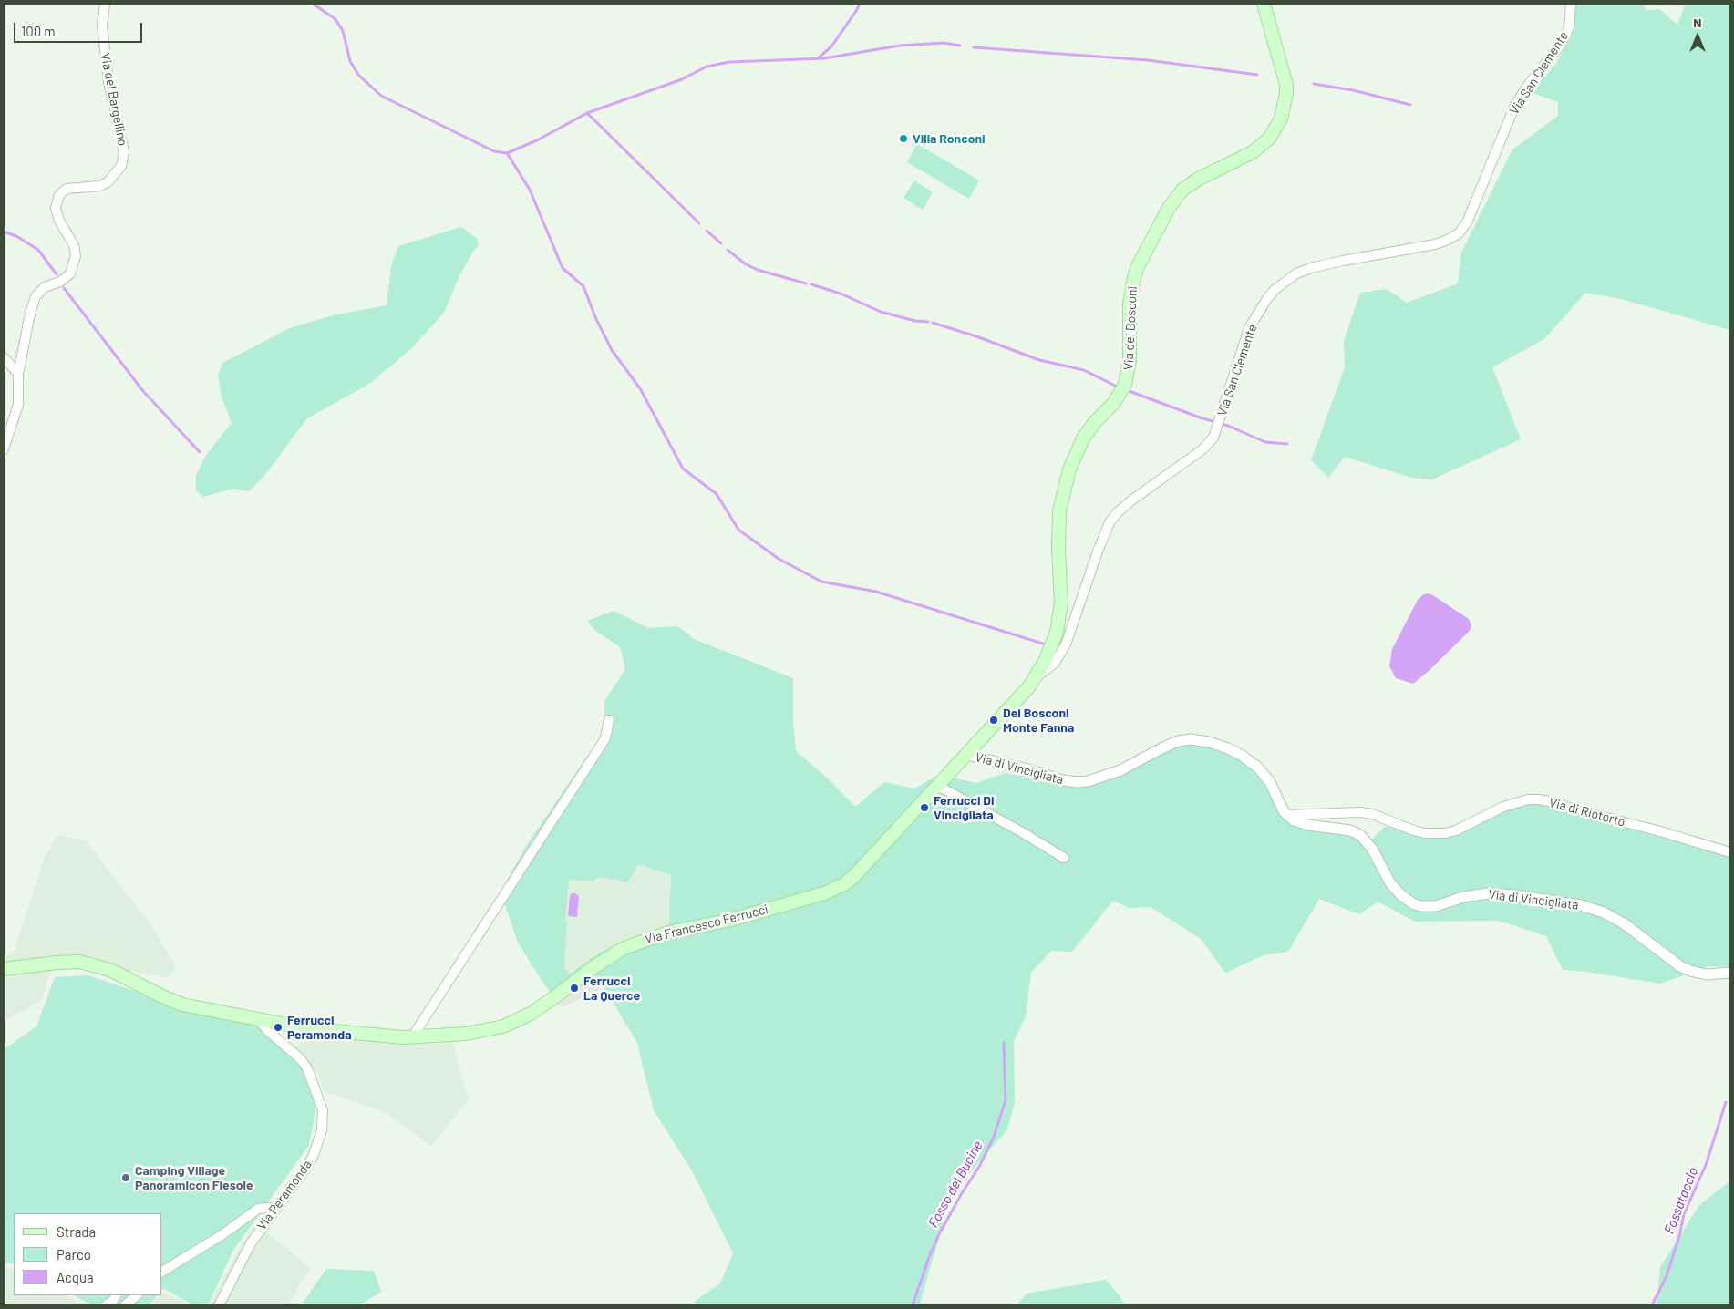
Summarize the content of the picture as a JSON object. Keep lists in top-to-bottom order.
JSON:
{
  "streets": {
    "main road": ["Via dei Bosconi", "Via Francesco Ferrucci"],
    "street": [
      "Via San Clemente",
      "Via del Bargellino",
      "Via di Vincigliata",
      "Via di Riotorto",
      "Via Peramonda"
    ]
  },
  "crossings": [
    ["Via San Clemente", "Via dei Bosconi"],
    ["Via dei Bosconi", "Via di Vincigliata"],
    ["Via dei Bosconi", "Via Francesco Ferrucci"],
    ["Via di Vincigliata", "Via di Riotorto"],
    ["Via di Vincigliata", "Via Francesco Ferrucci"],
    ["Via Francesco Ferrucci", "Via Peramonda"]
  ],
  "water": ["Fosso del Bucine", "Fossataccio"],
  "places": [
    "Villa Ronconi",
    "Dei Bosconi Monte Fanna",
    "Ferrucci Di Vincigliata",
    "Ferrucci La Querce",
    "Ferrucci Peramonda",
    "Camping Village Panoramicon Fiesole"
  ],
  "legend": ["Strada", "Parco", "Acqua"],
  "scale_bar": "100 m",
  "north": "top"
}
